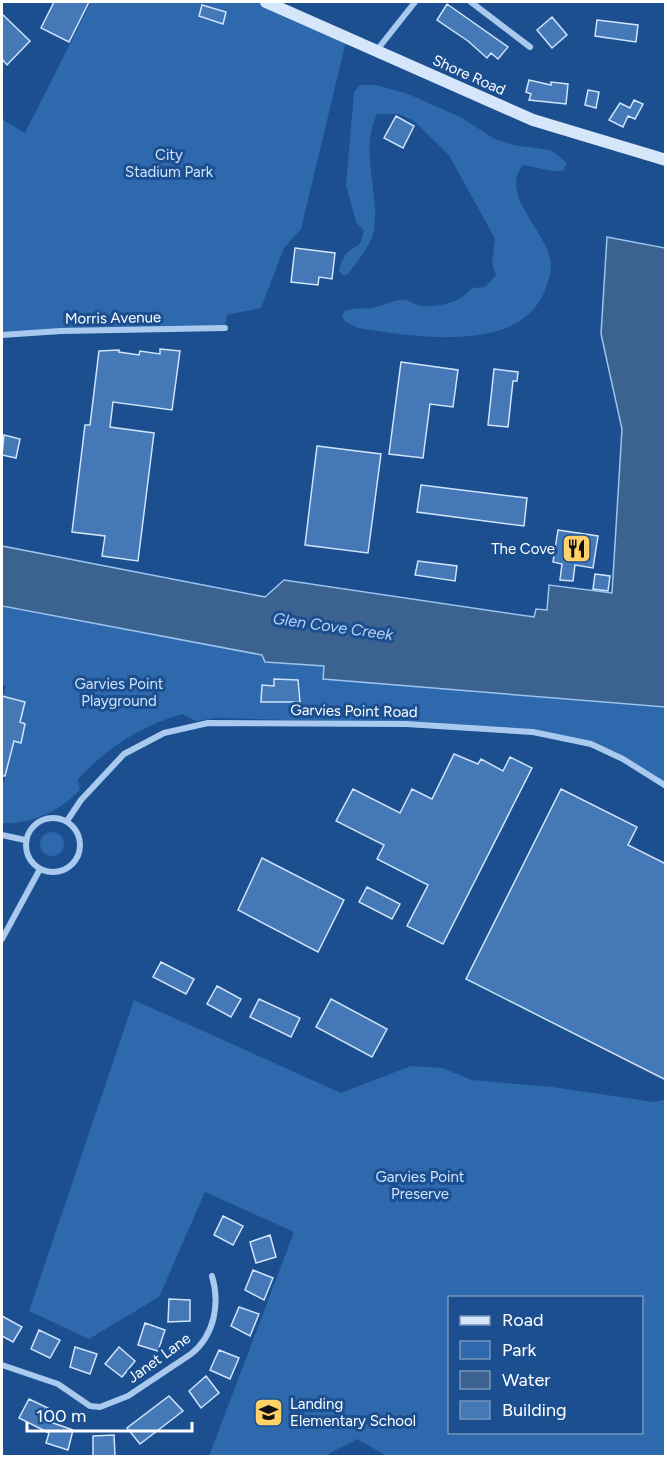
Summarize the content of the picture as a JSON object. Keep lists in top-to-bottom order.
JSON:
{
  "streets": {
    "main road": ["Shore Road"],
    "street": ["Morris Avenue", "Garvies Point Road", "Janet Lane"]
  },
  "water": ["Glen Cove Creek"],
  "parks": ["City Stadium Park", "Garvies Point Playground", "Garvies Point Preserve"],
  "places": {
    "restaurant": ["The Cove"],
    "school or university": ["Landing Elementary School"]
  },
  "legend": [
    "Road",
    "Park",
    "Water",
    "Building"
  ],
  "scale_bar": "100 m"
}
